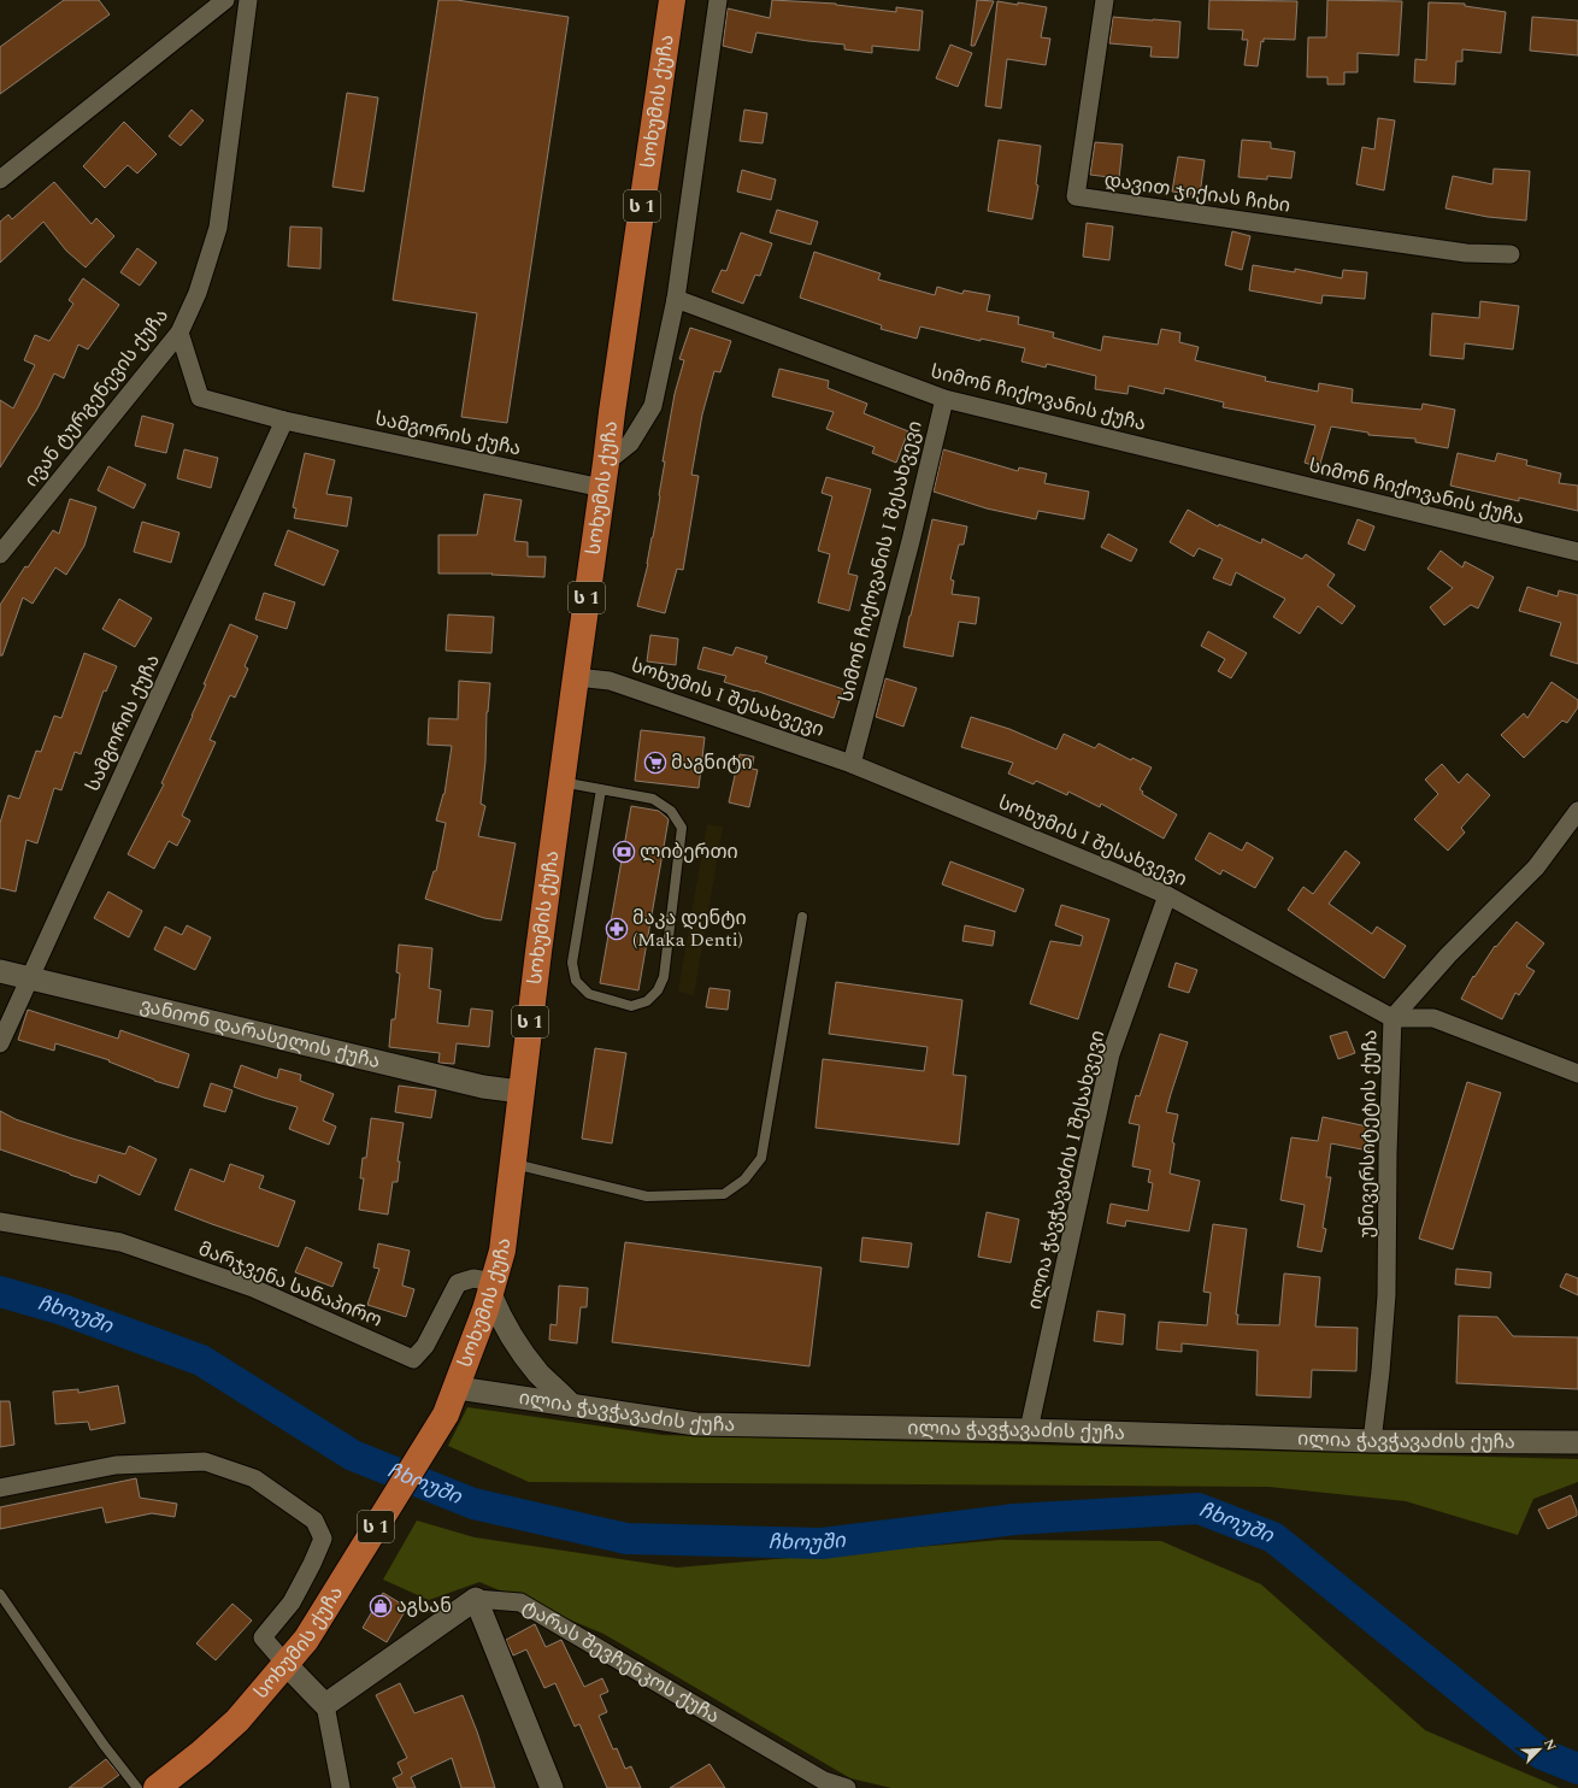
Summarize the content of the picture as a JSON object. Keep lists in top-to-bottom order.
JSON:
{
  "streets": {
    "highway": ["სოხუმის ქუჩა", "ს 1"],
    "street": [
      "დავით ჯიქიას ჩიხი",
      "ივან ტურგენევის ქუჩა",
      "სიმონ ჩიქოვანის ქუჩა",
      "სამგორის ქუჩა",
      "სიმონ ჩიქოვანის I შესახვევი",
      "სოხუმის I შესახვევი",
      "ვანიონ დარასელის ქუჩა",
      "უნივერსიტეტის ქუჩა",
      "ილია ჭავჭავაძის I შესახვევი",
      "მარჯვენა სანაპირო",
      "ილია ჭავჭავაძის ქუჩა",
      "ტარას შევჩენკოს ქუჩა"
    ]
  },
  "crossings": [
    ["სოხუმის ქუჩა", "სამგორის ქუჩა"],
    ["სოხუმის ქუჩა", "სოხუმის I შესახვევი"],
    ["სოხუმის ქუჩა", "ვანიონ დარასელის ქუჩა"],
    ["სოხუმის ქუჩა", "მარჯვენა სანაპირო"],
    ["სოხუმის ქუჩა", "ილია ჭავჭავაძის ქუჩა"],
    ["ივან ტურგენევის ქუჩა", "სამგორის ქუჩა"],
    ["სიმონ ჩიქოვანის ქუჩა", "სიმონ ჩიქოვანის I შესახვევი"],
    ["სამგორის ქუჩა", "ვანიონ დარასელის ქუჩა"],
    ["სიმონ ჩიქოვანის I შესახვევი", "სოხუმის I შესახვევი"],
    ["სოხუმის I შესახვევი", "უნივერსიტეტის ქუჩა"],
    ["სოხუმის I შესახვევი", "ილია ჭავჭავაძის I შესახვევი"],
    ["უნივერსიტეტის ქუჩა", "ილია ჭავჭავაძის ქუჩა"],
    ["ილია ჭავჭავაძის I შესახვევი", "ილია ჭავჭავაძის ქუჩა"]
  ],
  "water": ["ჩხოუში"],
  "places": {
    "supermarket": ["მაგნიტი"],
    "bank": ["ლიბერთი"],
    "pharmacy": ["მაკა დენტი (Maka Denti)"],
    "shop": ["აგსან"]
  },
  "north": "top right"
}
